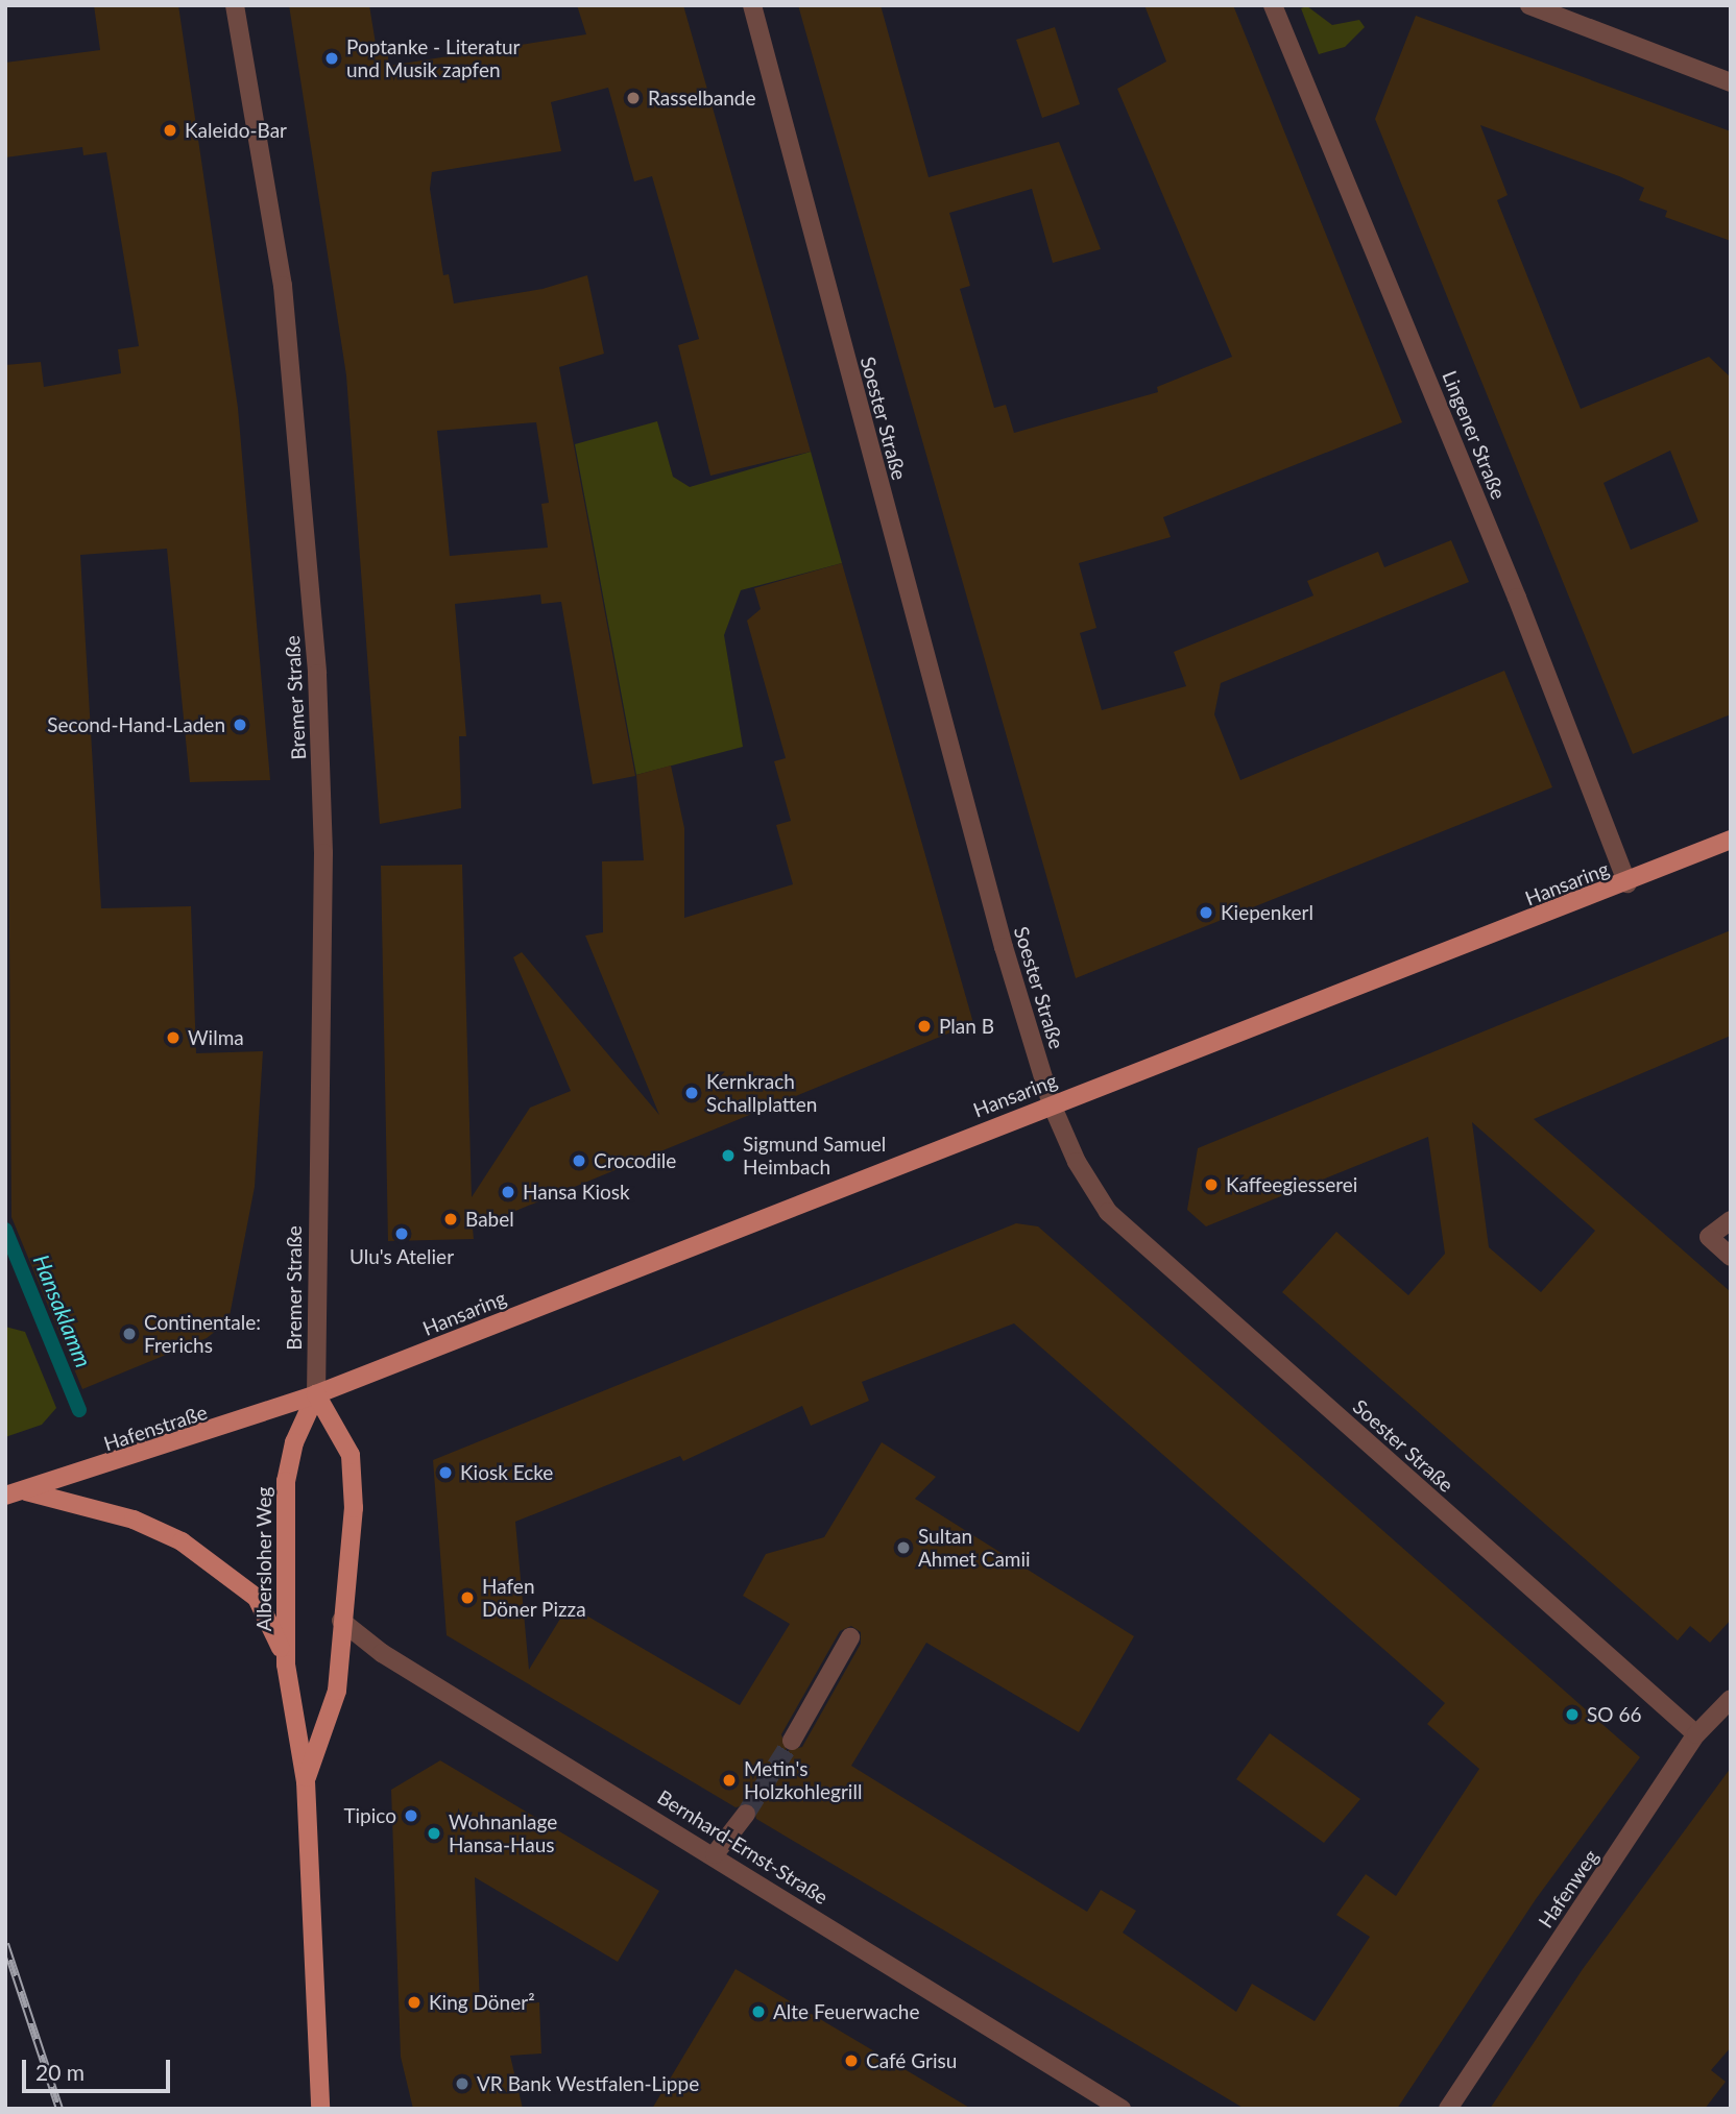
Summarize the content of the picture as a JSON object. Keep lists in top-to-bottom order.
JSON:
{
  "streets": {
    "main road": ["Hansaring", "Hafenstraße", "Albersloher Weg"],
    "street": [
      "Soester Straße",
      "Lingener Straße",
      "Bremer Straße",
      "Bernhard-Ernst-Straße",
      "Hafenweg"
    ]
  },
  "crossings": [
    ["Soester Straße", "Hansaring"],
    ["Soester Straße", "Hafenweg"],
    ["Lingener Straße", "Hansaring"],
    ["Bremer Straße", "Hansaring"],
    ["Bremer Straße", "Hafenstraße"],
    ["Bremer Straße", "Albersloher Weg"],
    ["Hansaring", "Hafenstraße"],
    ["Hansaring", "Albersloher Weg"],
    ["Hafenstraße", "Albersloher Weg"],
    ["Albersloher Weg", "Bernhard-Ernst-Straße"]
  ],
  "water": ["Hansaklamm"],
  "places": [
    "Poptanke - Literatur und Musik zapfen",
    "Rasselbande",
    "Kaleido-Bar",
    "Second-Hand-Laden",
    "Kiepenkerl",
    "Plan B",
    "Wilma",
    "Kernkrach Schallplatten",
    "Sigmund Samuel Heimbach",
    "Crocodile",
    "Kaffeegiesserei",
    "Hansa Kiosk",
    "Babel",
    "Ulu's Atelier",
    "Continentale: Frerichs",
    "Kiosk Ecke",
    "Sultan Ahmet Camii",
    "Hafen Döner Pizza",
    "SO 66",
    "Metin's Holzkohlegrill",
    "Tipico",
    "Wohnanlage Hansa-Haus",
    "King Döner²",
    "Alte Feuerwache",
    "Café Grisu",
    "VR Bank Westfalen-Lippe"
  ],
  "scale_bar": "20 m"
}
